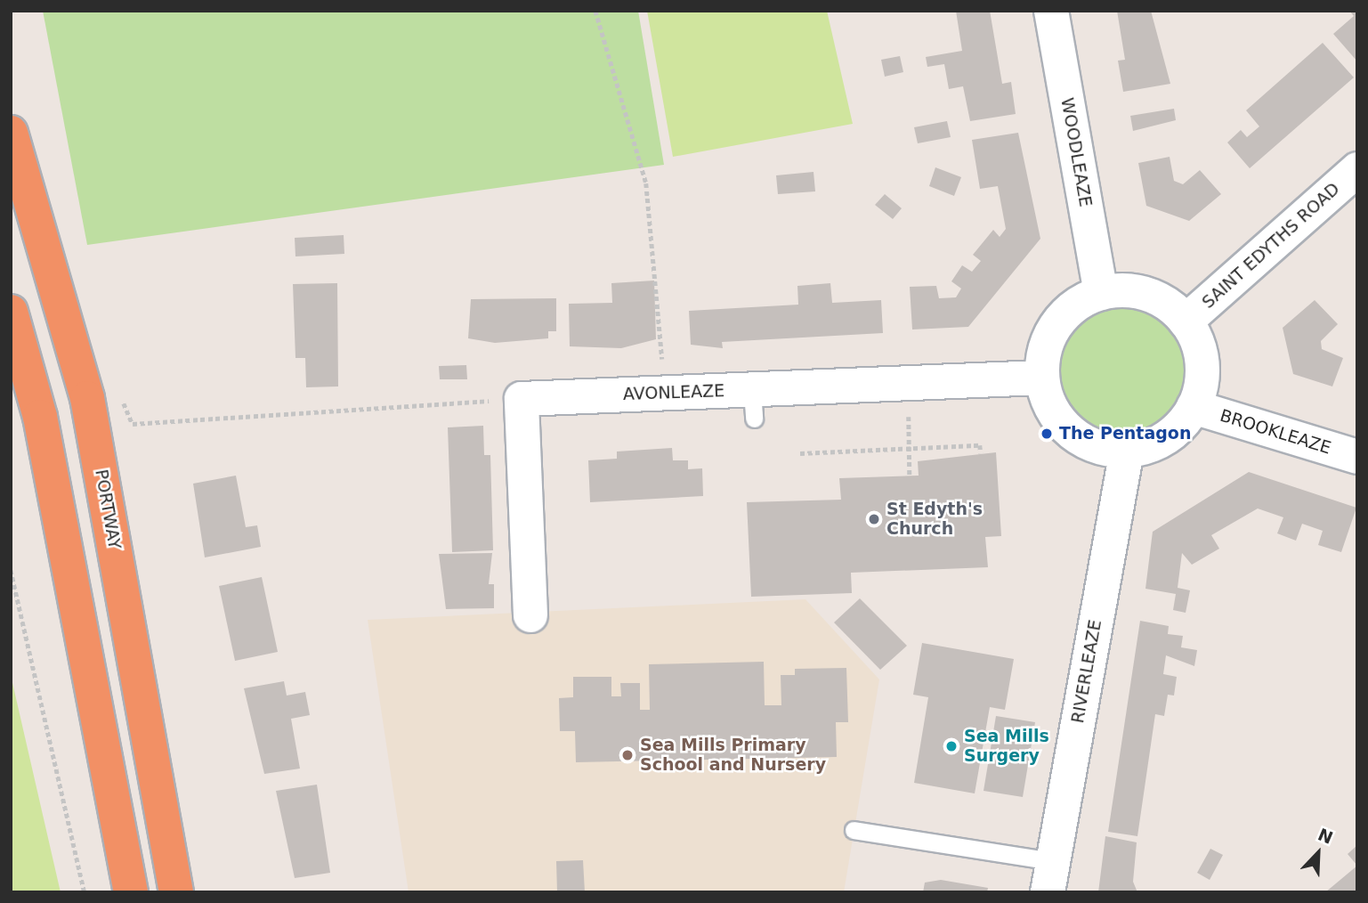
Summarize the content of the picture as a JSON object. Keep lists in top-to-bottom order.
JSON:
{
  "streets": {
    "highway": ["PORTWAY"],
    "street": [
      "WOODLEAZE",
      "SAINT EDYTHS ROAD",
      "AVONLEAZE",
      "BROOKLEAZE",
      "RIVERLEAZE"
    ]
  },
  "crossings": [
    ["WOODLEAZE", "SAINT EDYTHS ROAD"],
    ["WOODLEAZE", "AVONLEAZE"],
    ["WOODLEAZE", "BROOKLEAZE"],
    ["WOODLEAZE", "RIVERLEAZE"],
    ["SAINT EDYTHS ROAD", "AVONLEAZE"],
    ["SAINT EDYTHS ROAD", "BROOKLEAZE"],
    ["SAINT EDYTHS ROAD", "RIVERLEAZE"],
    ["AVONLEAZE", "BROOKLEAZE"],
    ["AVONLEAZE", "RIVERLEAZE"],
    ["BROOKLEAZE", "RIVERLEAZE"]
  ],
  "places": [
    "The Pentagon",
    "St Edyth's Church",
    "Sea Mills Surgery",
    "Sea Mills Primary School and Nursery"
  ],
  "north": "top right"
}
